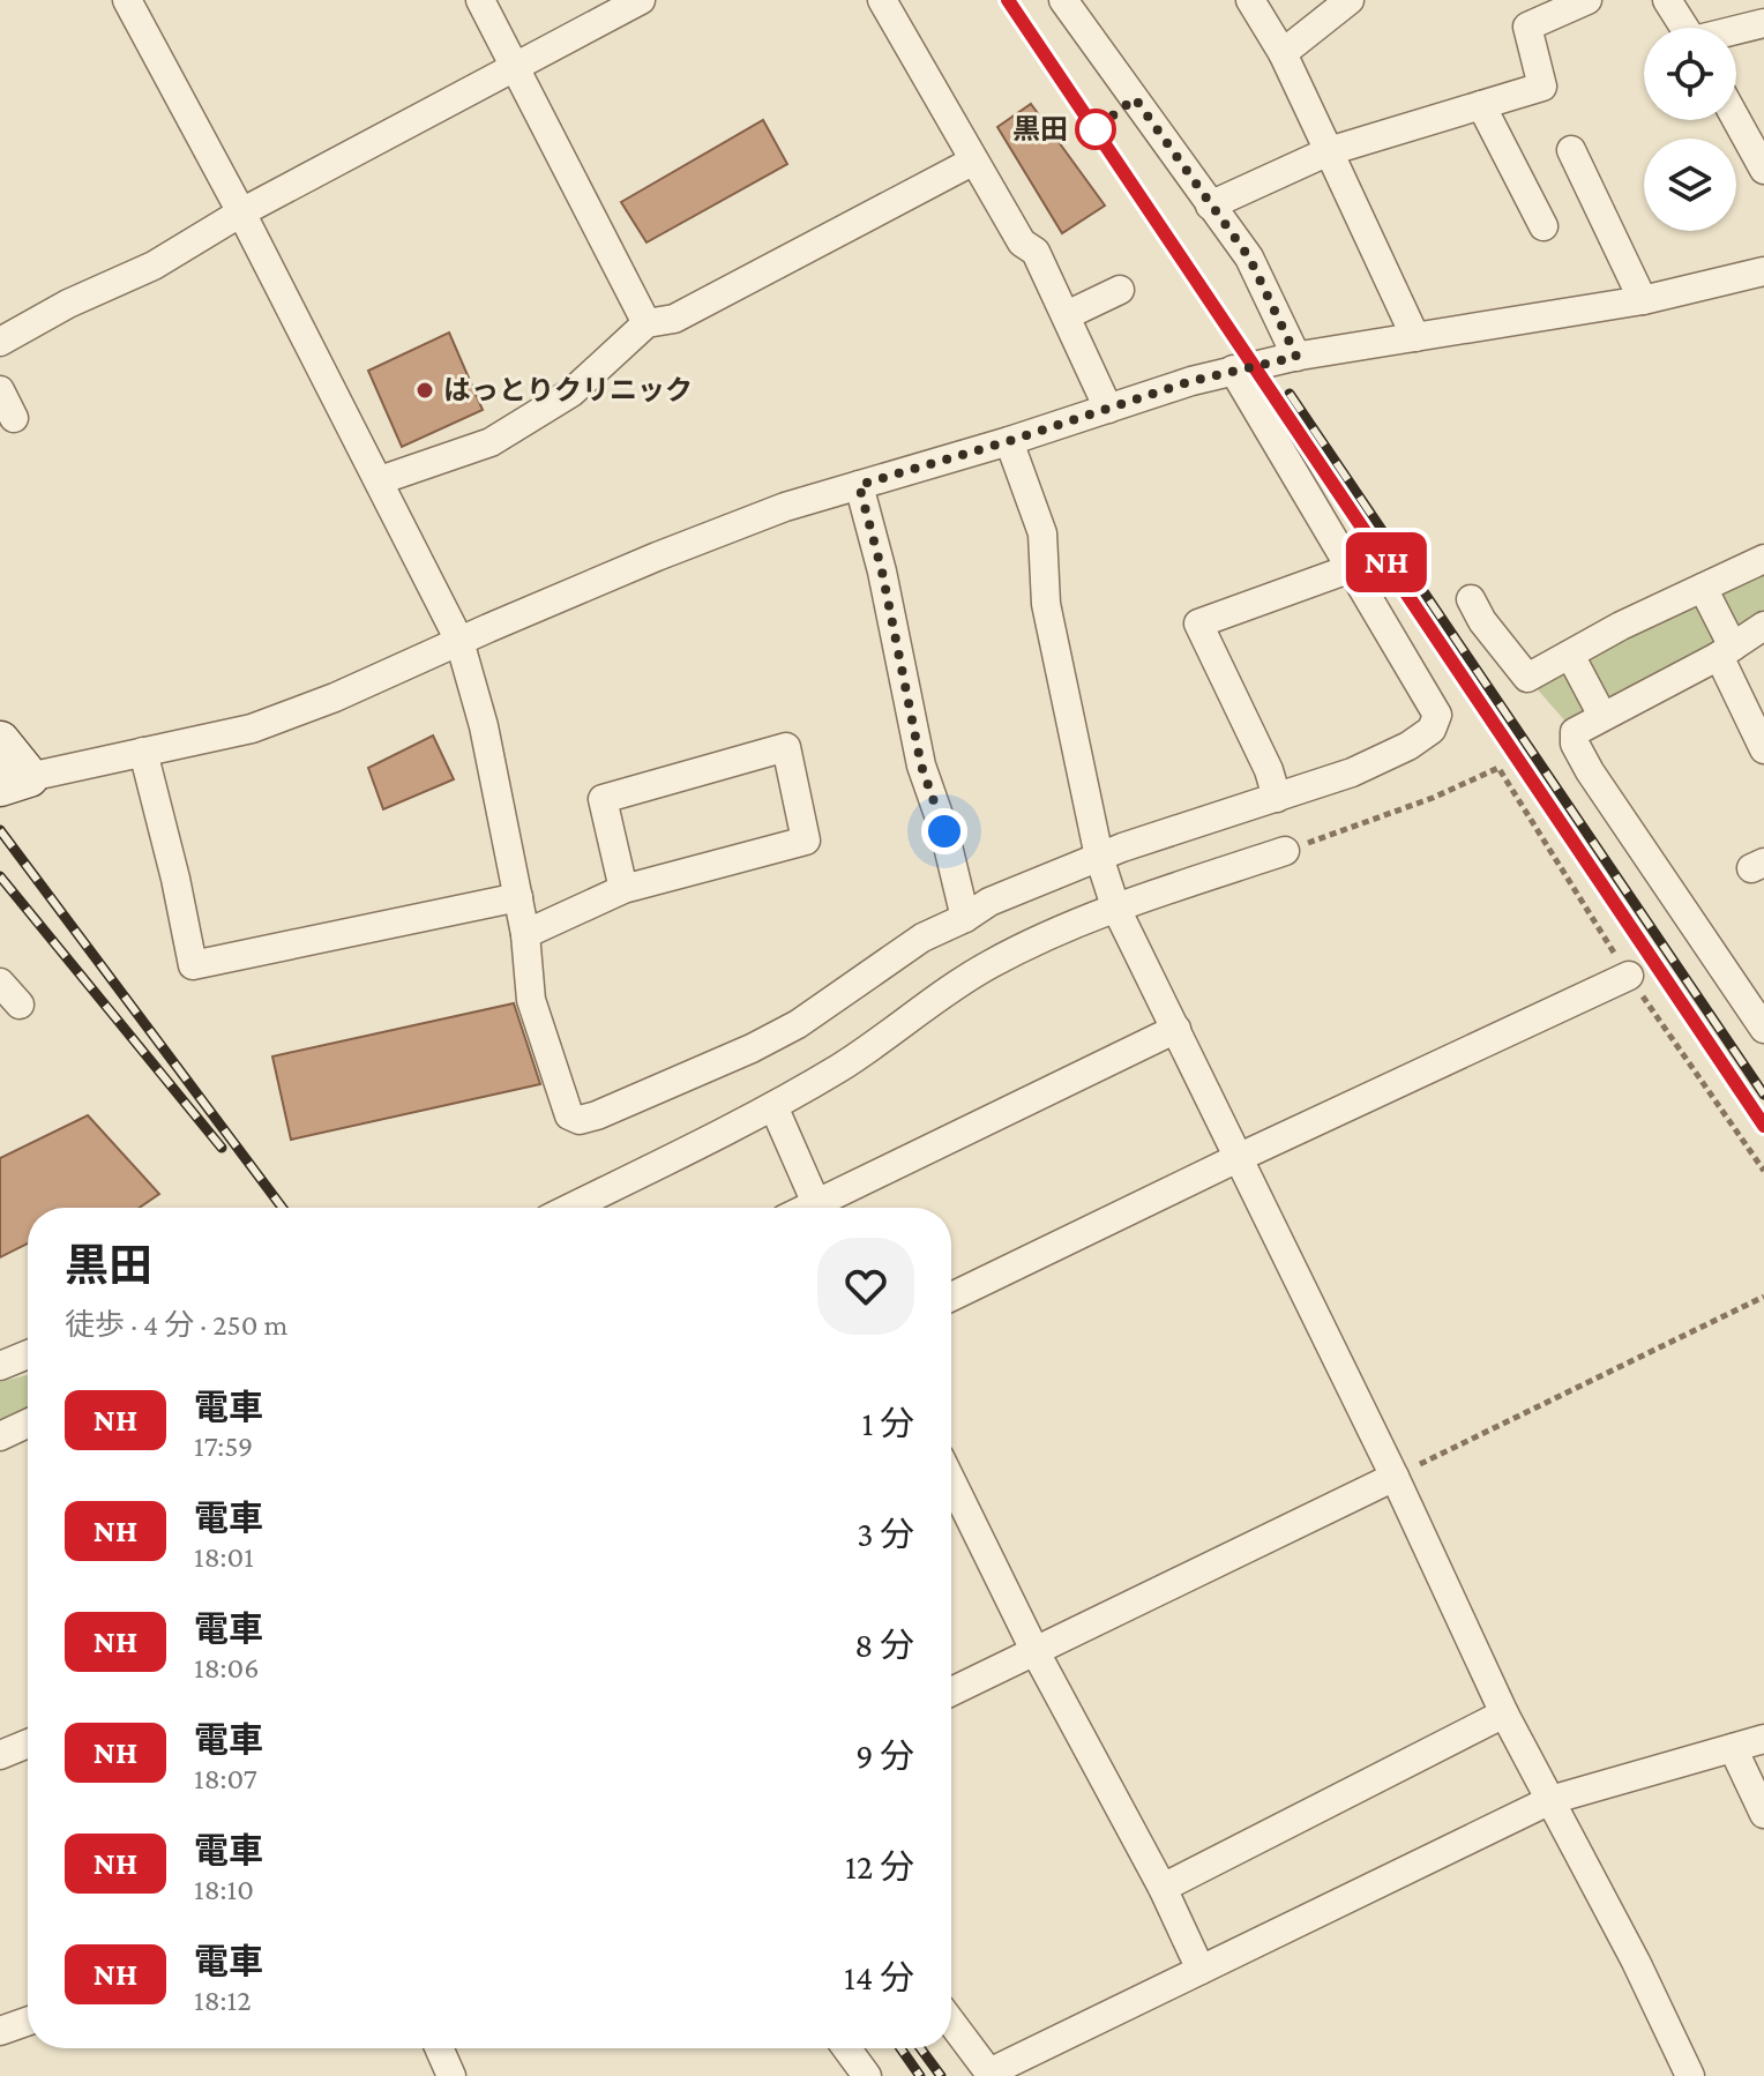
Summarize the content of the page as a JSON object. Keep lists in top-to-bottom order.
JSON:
{
  "places": ["黒田", "はっとりクリニック"],
  "page": {
    "on_map": "NH",
    "heading": ["黒田", "徒歩 · 4 分 · 250 m"],
    "list": [
      {
        "mark": "NH",
        "name": "電車",
        "note": "17:59",
        "value": "1 分"
      },
      {
        "mark": "NH",
        "name": "電車",
        "note": "18:01",
        "value": "3 分"
      },
      {
        "mark": "NH",
        "name": "電車",
        "note": "18:06",
        "value": "8 分"
      },
      {
        "mark": "NH",
        "name": "電車",
        "note": "18:07",
        "value": "9 分"
      },
      {
        "mark": "NH",
        "name": "電車",
        "note": "18:10",
        "value": "12 分"
      },
      {
        "mark": "NH",
        "name": "電車",
        "note": "18:12",
        "value": "14 分"
      }
    ]
  }
}
